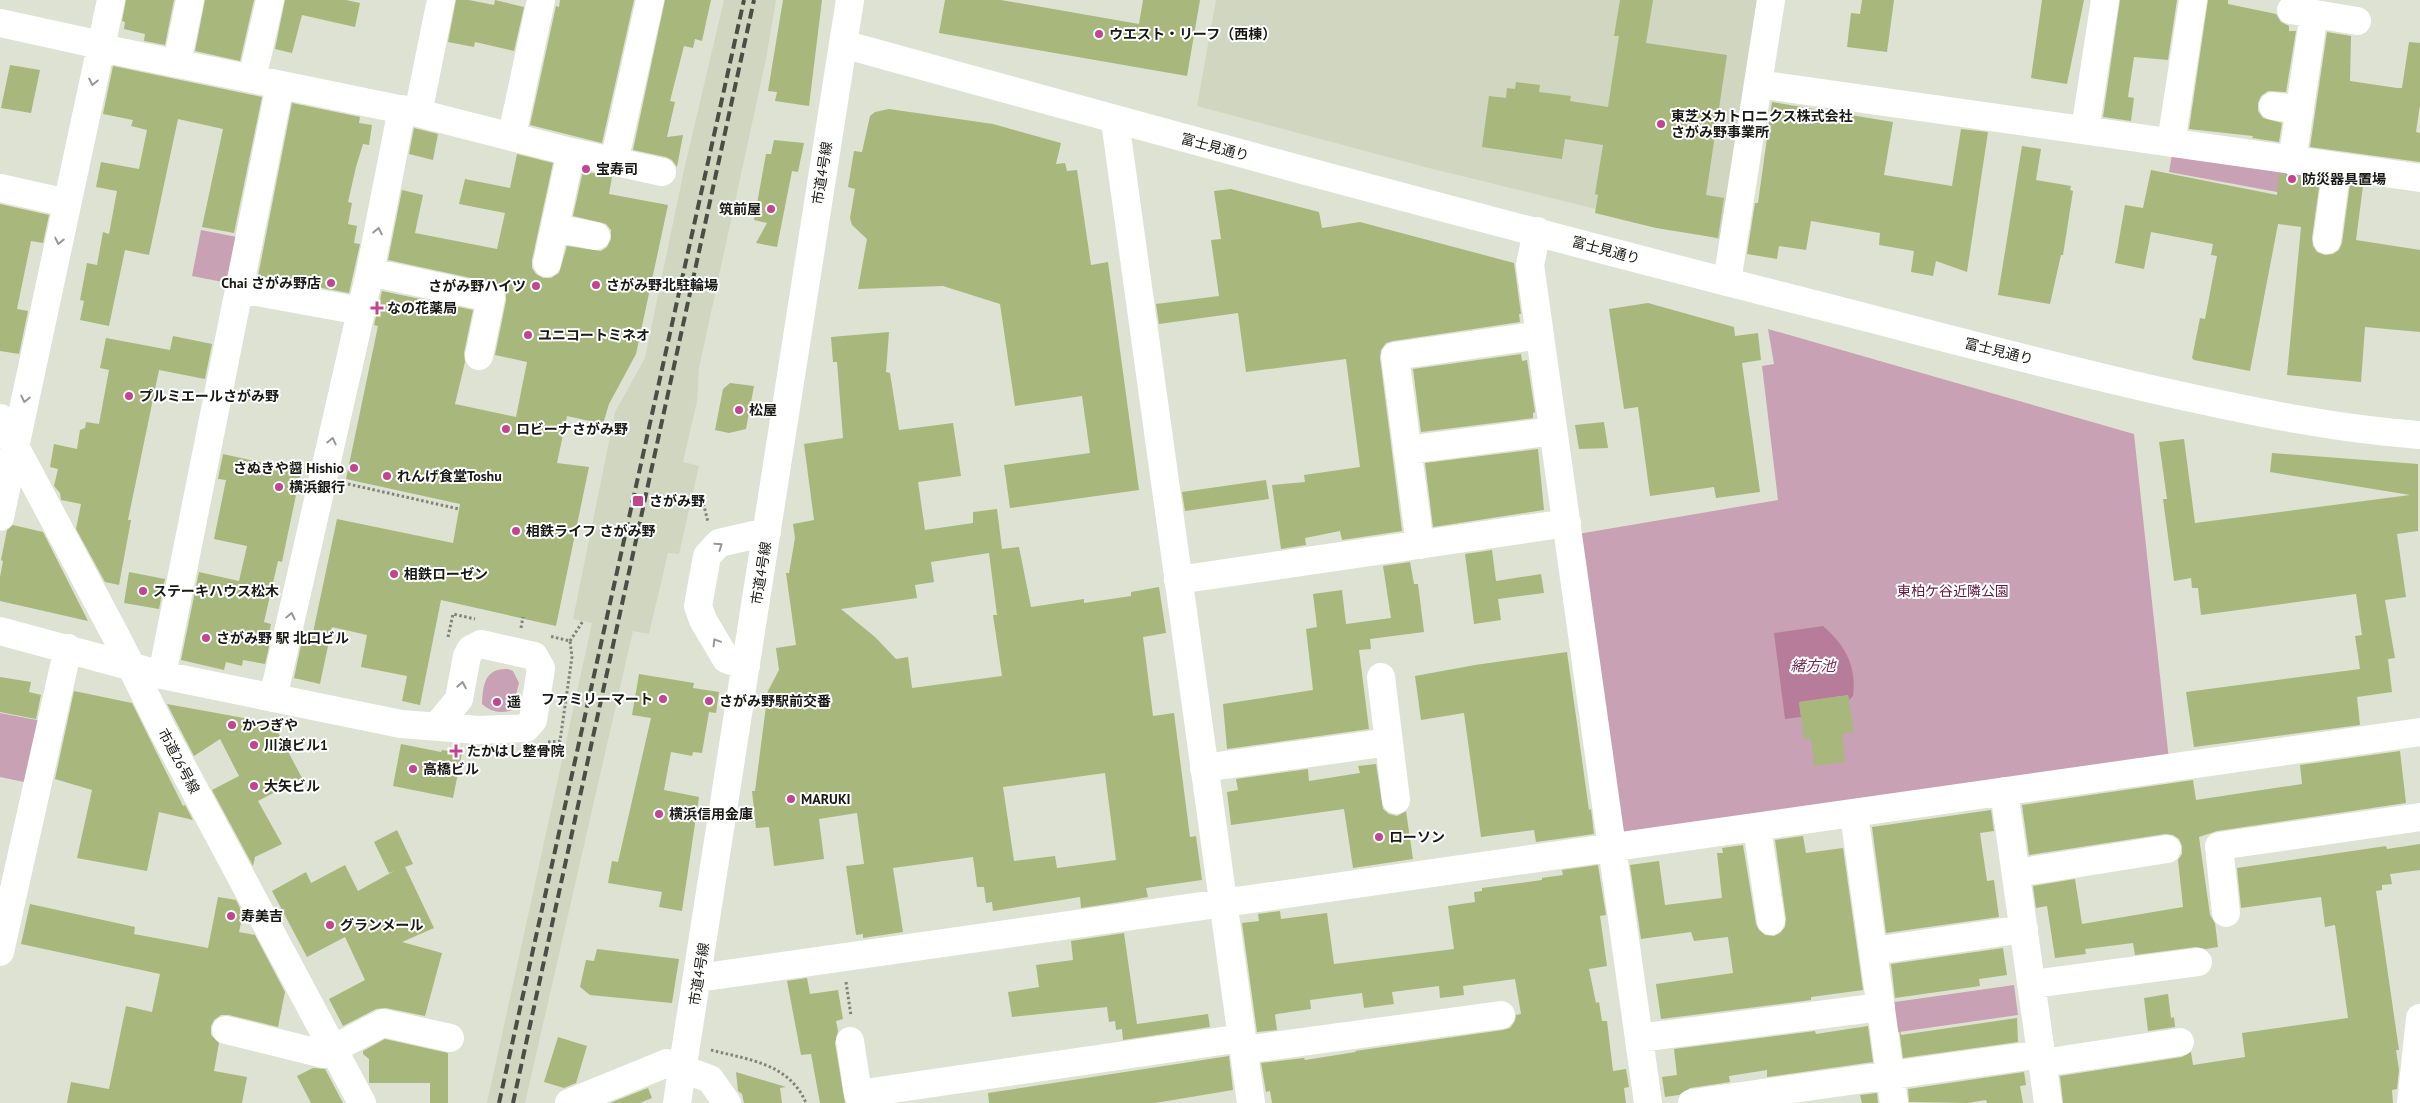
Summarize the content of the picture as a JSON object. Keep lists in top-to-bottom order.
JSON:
{
  "streets": {
    "street": ["富士見通り", "市道4号線", "市道26号線"]
  },
  "crossings": [
    ["富士見通り", "市道4号線"]
  ],
  "water": ["緒方池"],
  "parks": ["東柏ケ谷近隣公園"],
  "places": {
    "other": [
      "ウエスト・リーフ（西棟）",
      "東芝メカトロニクス株式会社 さがみ野事業所",
      "宝寿司",
      "防災器具置場",
      "筑前屋",
      "Chai さがみ野店",
      "さがみ野北駐輪場",
      "さがみ野ハイツ",
      "ユニコートミネオ",
      "プルミエールさがみ野",
      "松屋",
      "ロビーナさがみ野",
      "さぬきや醤 Hishio",
      "れんげ食堂Toshu",
      "横浜銀行",
      "相鉄ライフ さがみ野",
      "相鉄ローゼン",
      "ステーキハウス松木",
      "さがみ野 駅 北口ビル",
      "ファミリーマート",
      "さがみ野駅前交番",
      "遥",
      "かつぎや",
      "川浪ビル1",
      "高橋ビル",
      "大矢ビル",
      "MARUKI",
      "横浜信用金庫",
      "ローソン",
      "寿美吉",
      "グランメール"
    ],
    "health": ["なの花薬局", "たかはし整骨院"],
    "transit": ["さがみ野"]
  }
}
